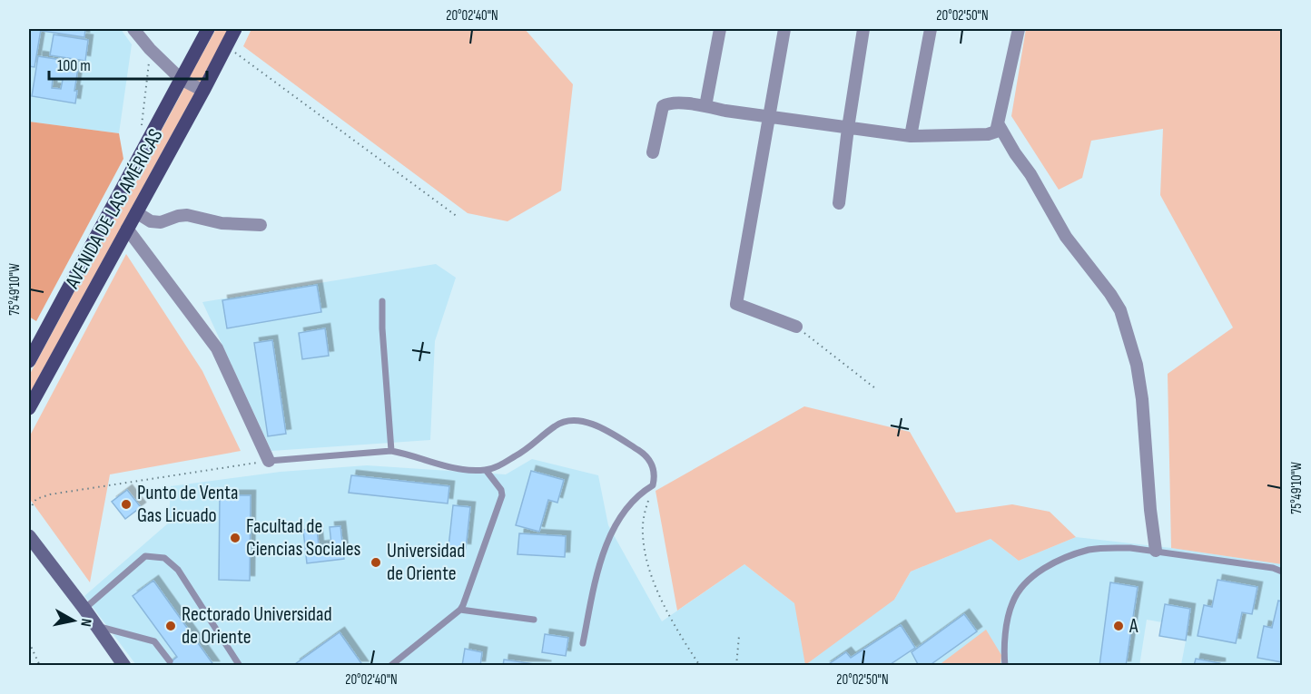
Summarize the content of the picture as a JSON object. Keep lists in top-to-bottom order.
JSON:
{
  "streets": {
    "main road": ["AVENIDA DE LAS AMÉRICAS"]
  },
  "places": [
    "Punto de Venta Gas Licuado",
    "Facultad de Ciencias Sociales",
    "Universidad de Oriente",
    "Rectorado Universidad de Oriente",
    "A"
  ],
  "scale_bar": "100 m",
  "north": "right",
  "coordinates": ["20°02'40\"N", "20°02'50\"N", "75°49'10\"W"]
}
